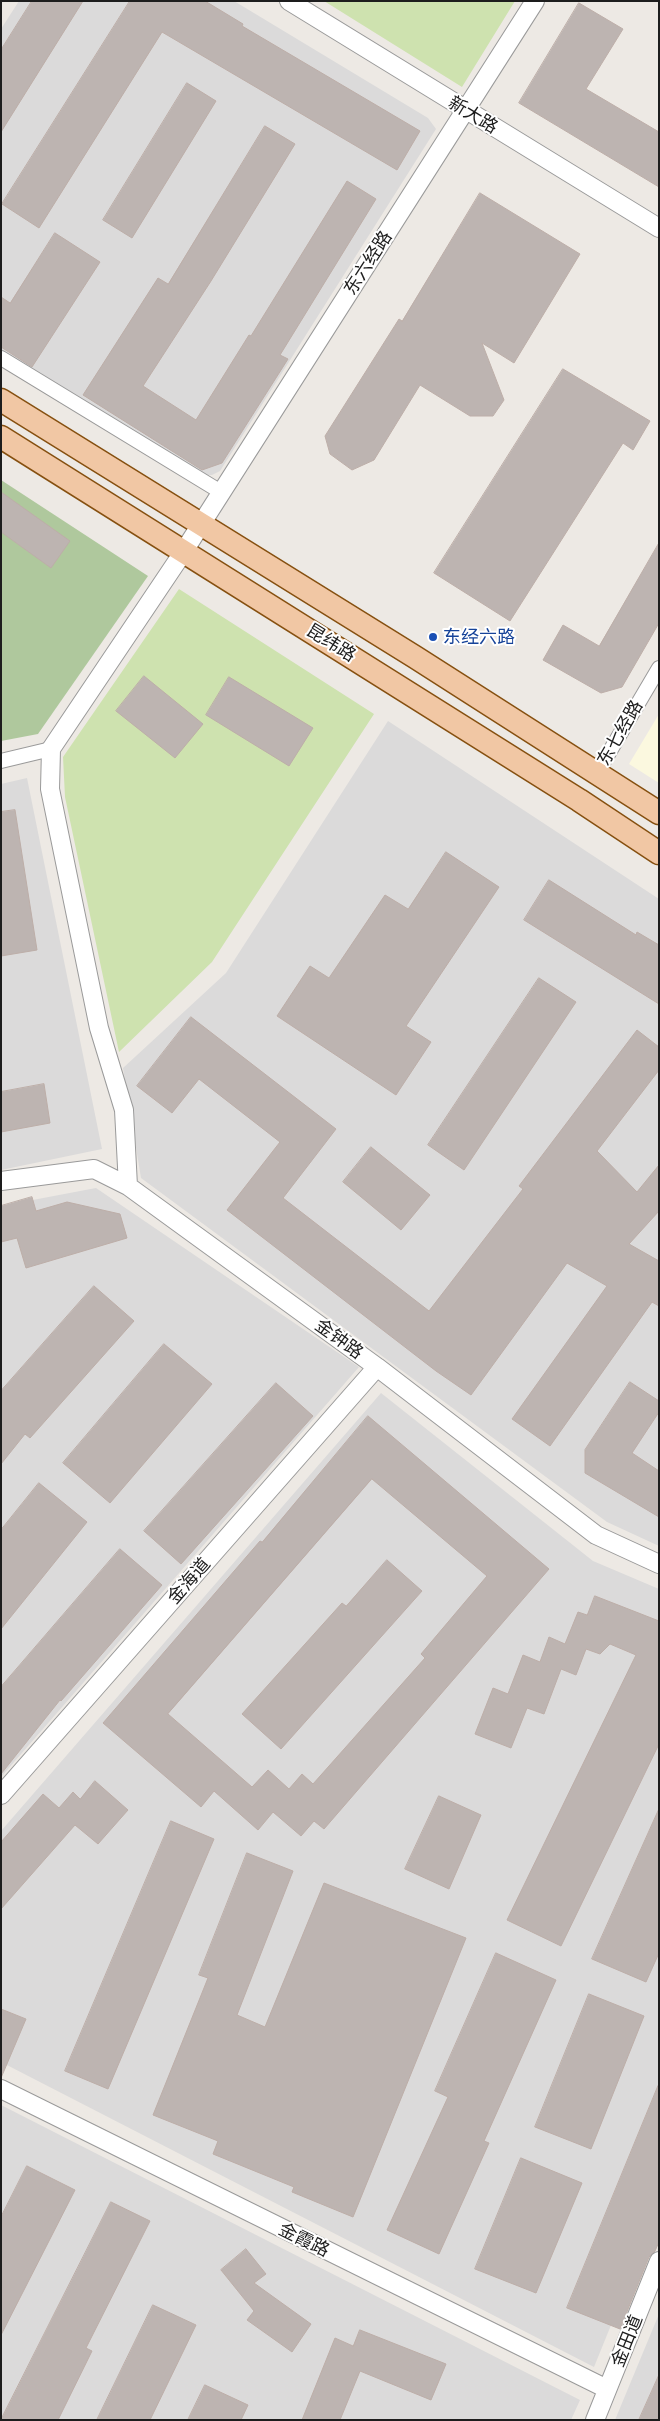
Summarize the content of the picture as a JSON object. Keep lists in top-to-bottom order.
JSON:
{
  "streets": {
    "main road": ["昆纬路"],
    "street": [
      "新大路",
      "东六经路",
      "东七经路",
      "金钟路",
      "金海道",
      "金霞路",
      "金田道"
    ]
  },
  "crossings": [
    ["新大路", "东六经路"],
    ["东六经路", "昆纬路"],
    ["昆纬路", "东七经路"],
    ["金钟路", "金海道"],
    ["金霞路", "金田道"]
  ],
  "places": ["东经六路"]
}
